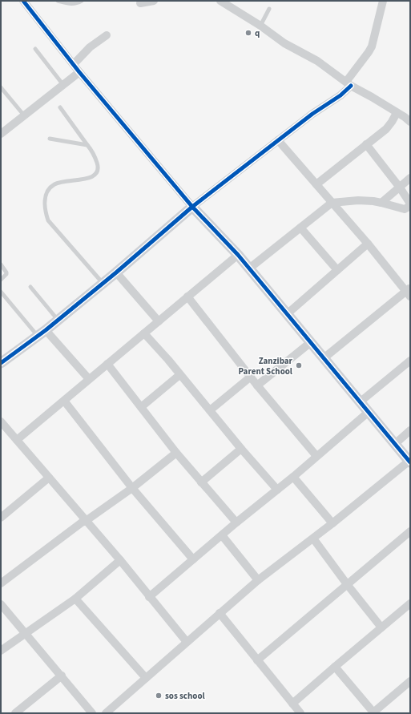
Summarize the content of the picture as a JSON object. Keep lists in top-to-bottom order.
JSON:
{
  "places": ["q", "Zanzibar Parent School", "sos school"]
}
